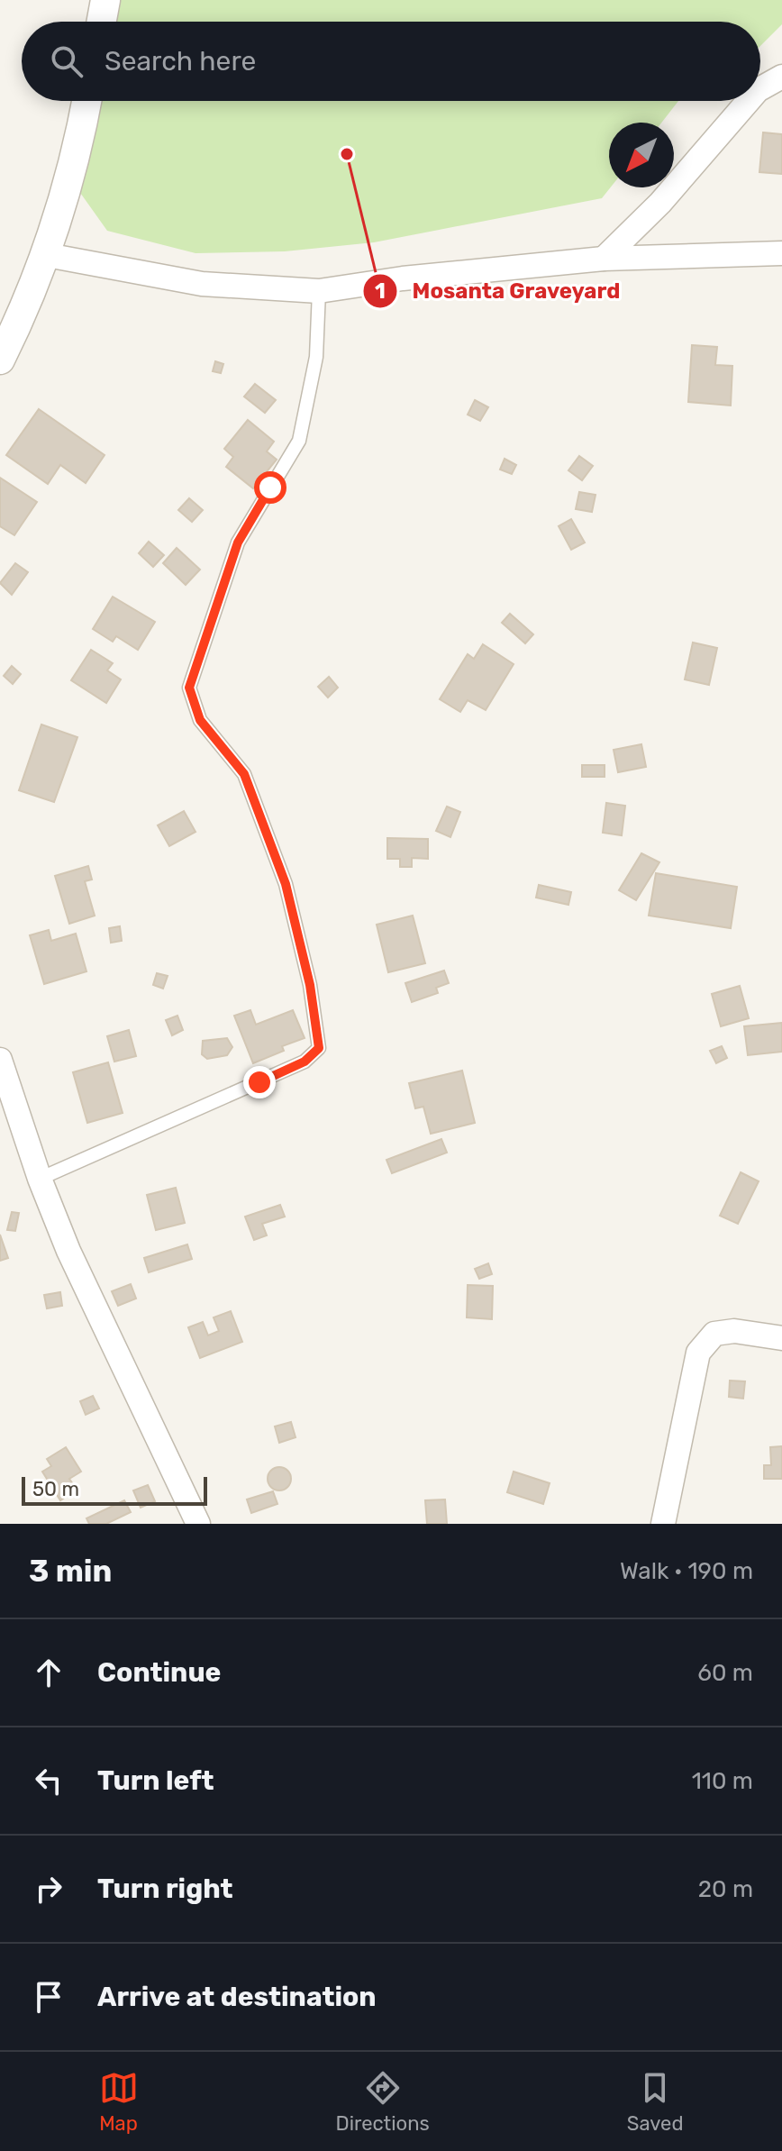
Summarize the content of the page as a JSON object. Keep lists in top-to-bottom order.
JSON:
{
  "places": ["Mosanta Graveyard"],
  "scale_bar": "50 m",
  "north": "bottom left",
  "page": {
    "search": "Search here",
    "scale": "50 m",
    "heading": ["3 min", "Walk · 190 m"],
    "list": [
      ["Continue", "60 m"],
      ["Turn left", "110 m"],
      ["Turn right", "20 m"],
      "Arrive at destination"
    ],
    "nav": ["Map", "Directions", "Saved"]
  }
}
